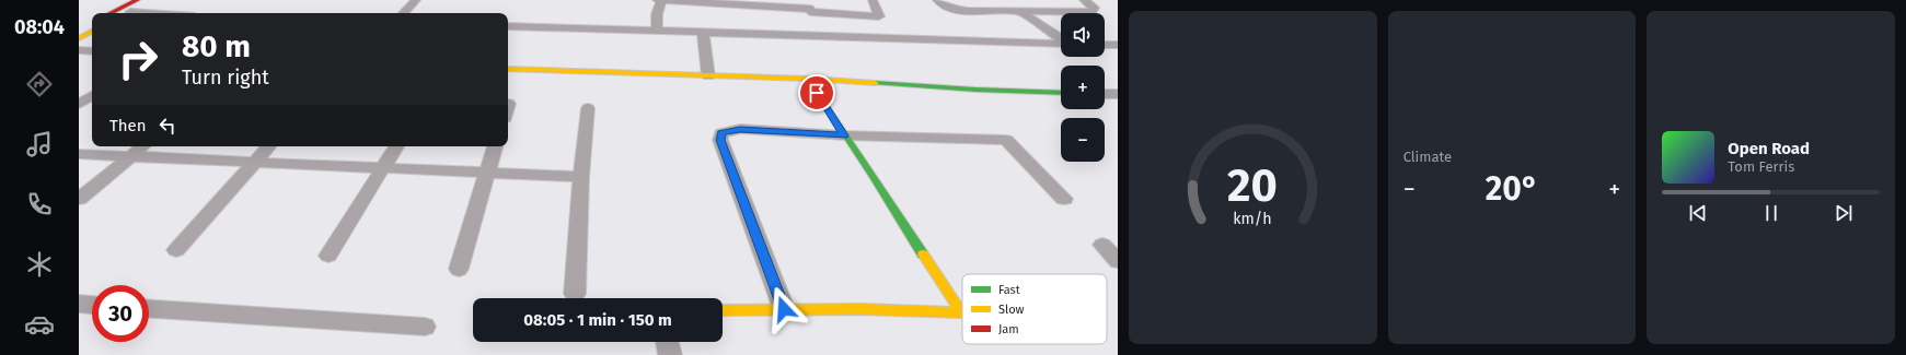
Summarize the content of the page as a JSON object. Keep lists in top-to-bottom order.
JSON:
{
  "legend": ["Fast", "Slow", "Jam"],
  "page": {
    "tabs": "08:04",
    "tile": "Climate",
    "map_buttons": ["+", "−"],
    "turn": ["80 m", "Turn right"],
    "then": "Then",
    "song": ["Open Road", "Tom Ferris"],
    "heat": ["−", "20°", "+"],
    "limit": "30",
    "trip": "08:05 · 1 min · 150 m",
    "gauge": ["20", "km/h"]
  }
}
